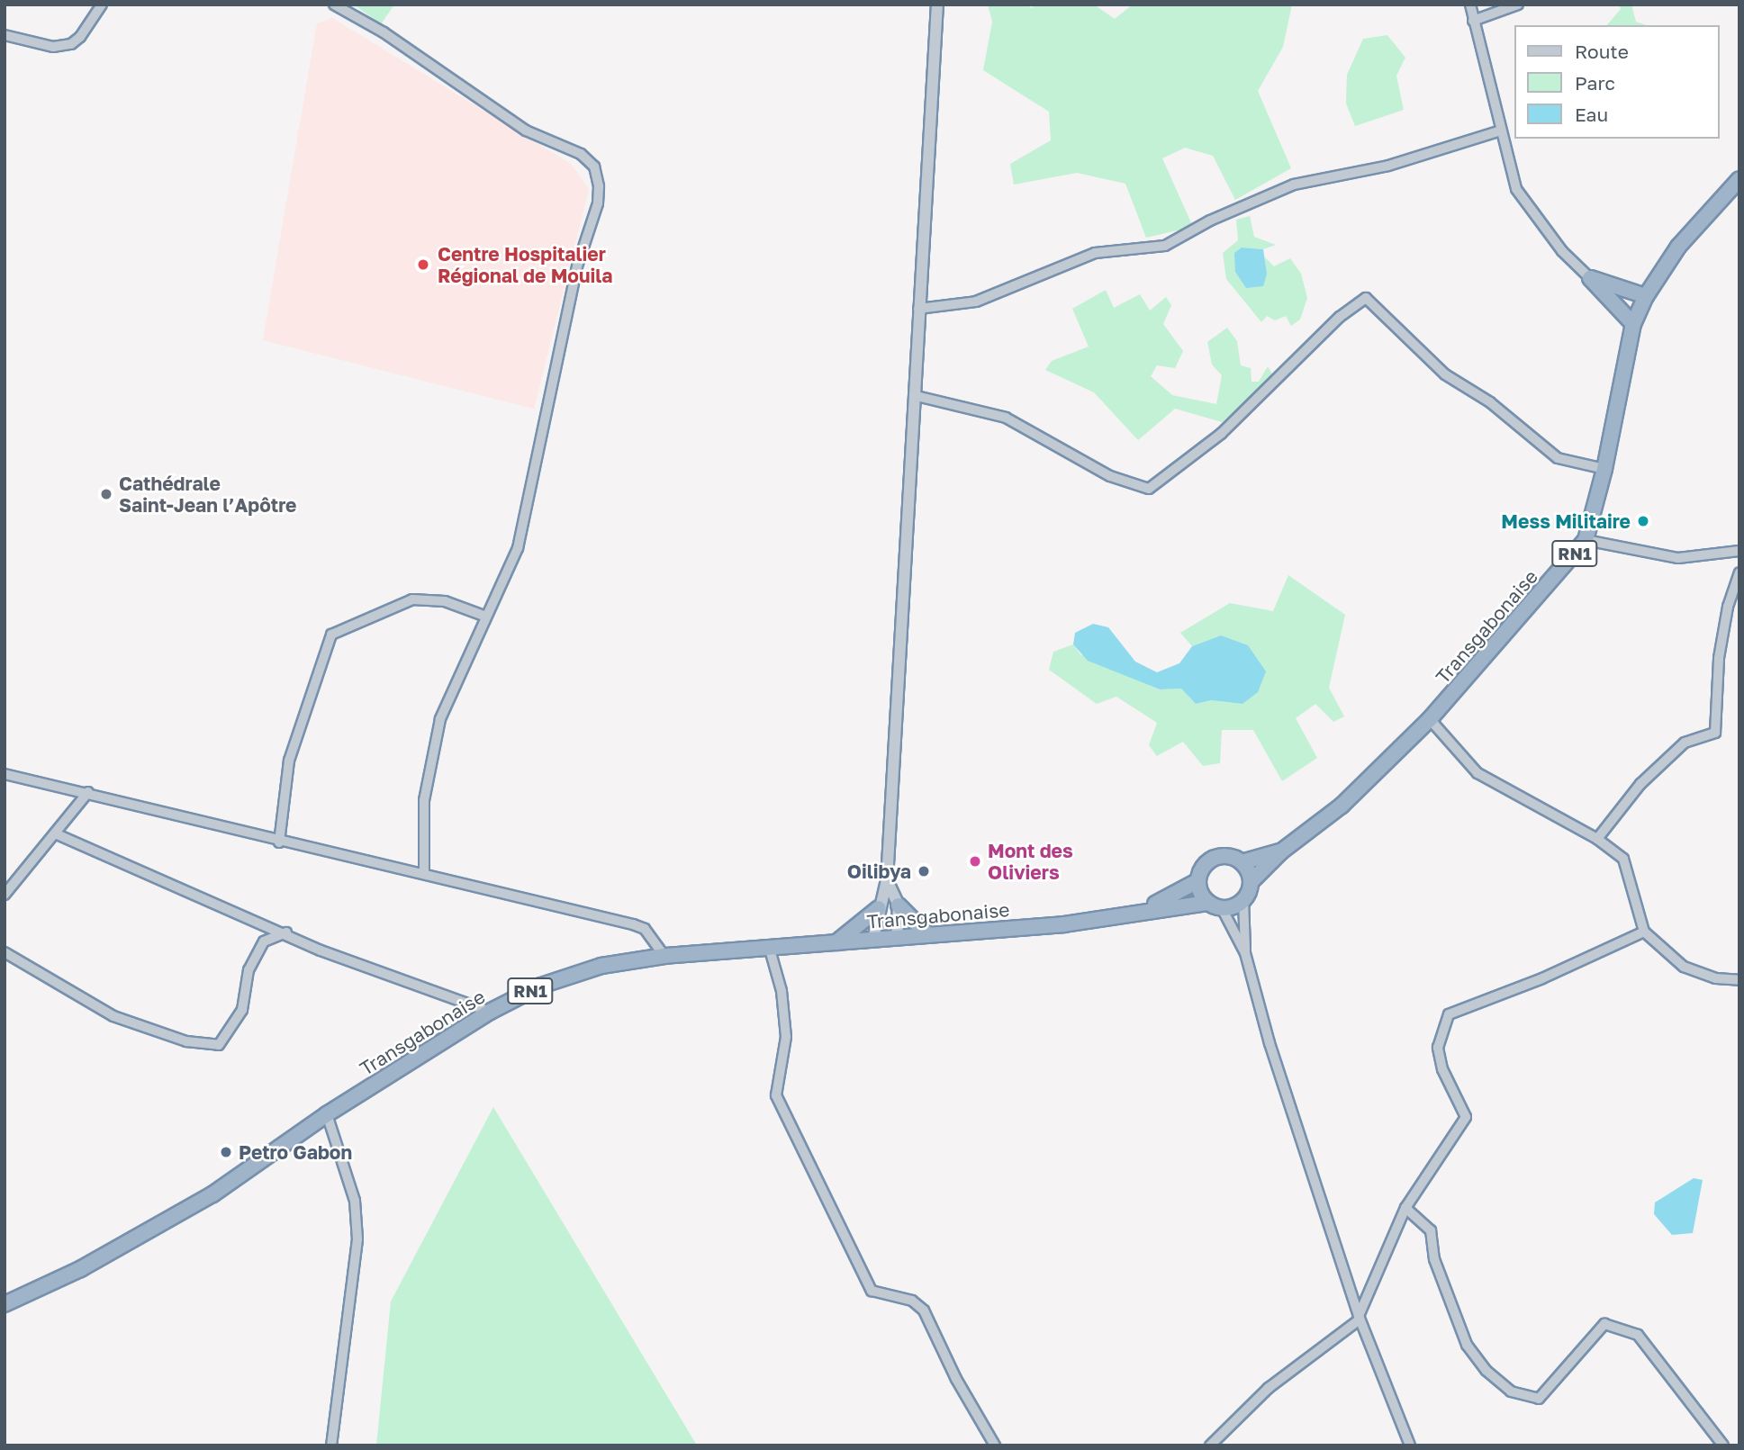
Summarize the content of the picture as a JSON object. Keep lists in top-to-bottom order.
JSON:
{
  "streets": {
    "highway": ["RN1", "Transgabonaise"]
  },
  "places": [
    "Centre Hospitalier Régional de Mouila",
    "Cathédrale Saint-Jean l’Apôtre",
    "Mess Militaire",
    "Mont des Oliviers",
    "Oilibya",
    "Petro Gabon"
  ],
  "legend": ["Route", "Parc", "Eau"]
}
